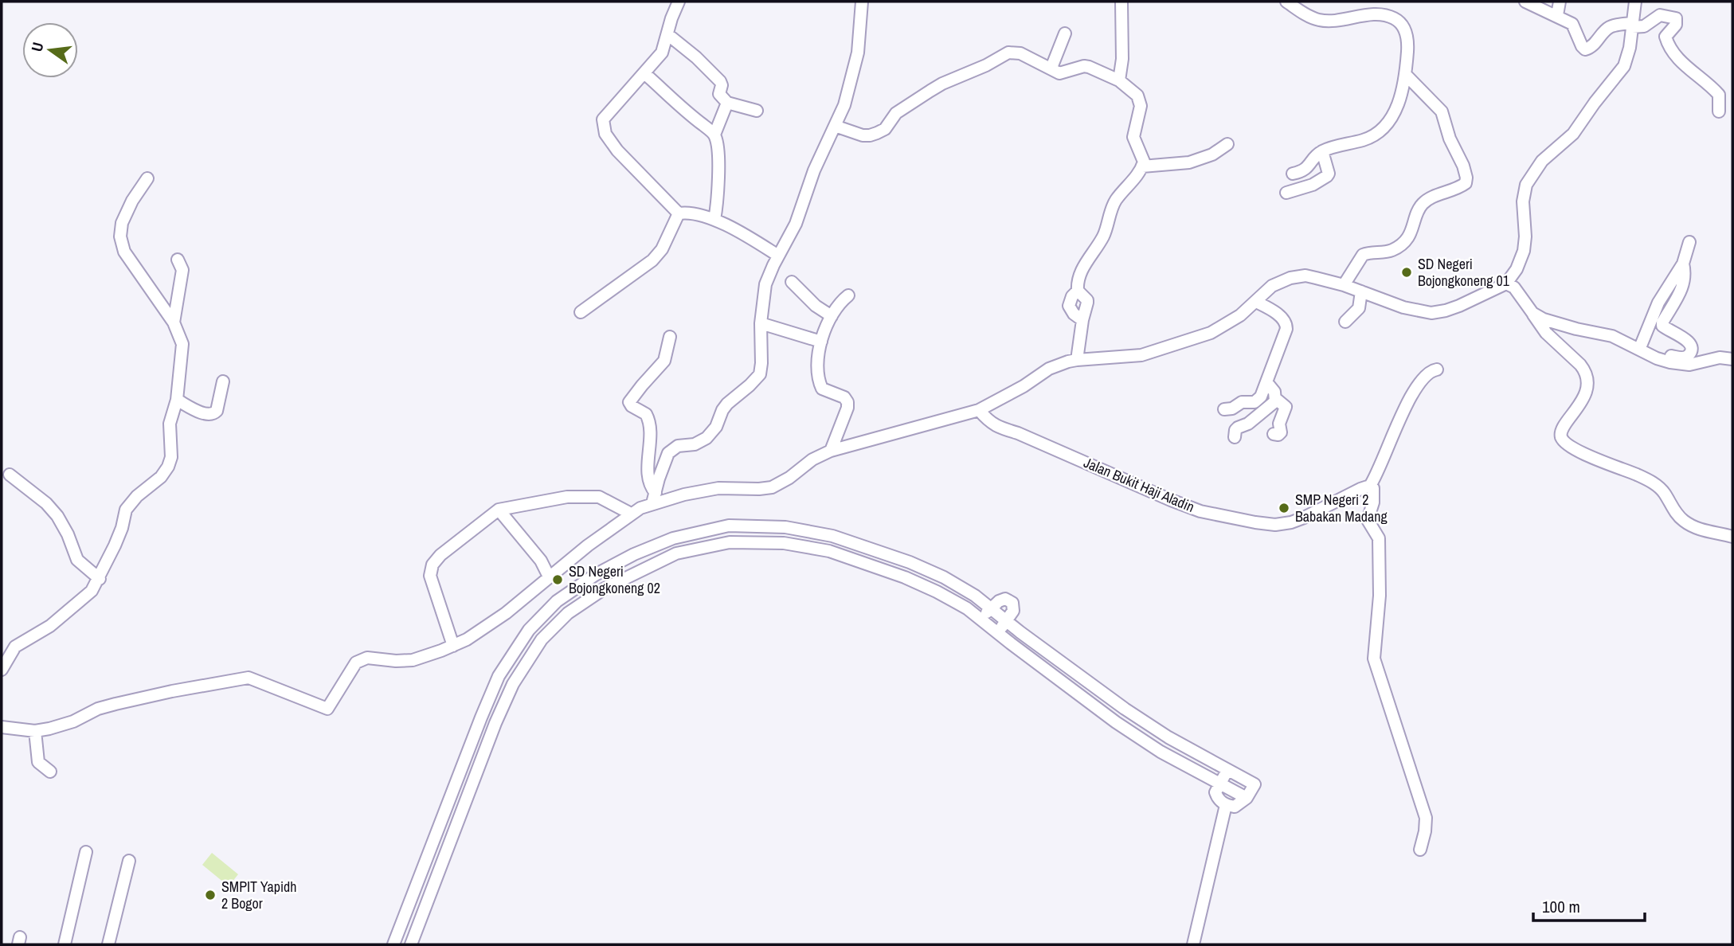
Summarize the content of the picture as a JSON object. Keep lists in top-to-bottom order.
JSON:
{
  "streets": {
    "street": ["Jalan Bukit Haji Aladin"]
  },
  "places": [
    "SD Negeri Bojongkoneng 01",
    "SMP Negeri 2 Babakan Madang",
    "SD Negeri Bojongkoneng 02",
    "SMPIT Yapidh 2 Bogor"
  ],
  "scale_bar": "100 m",
  "north": "left"
}
